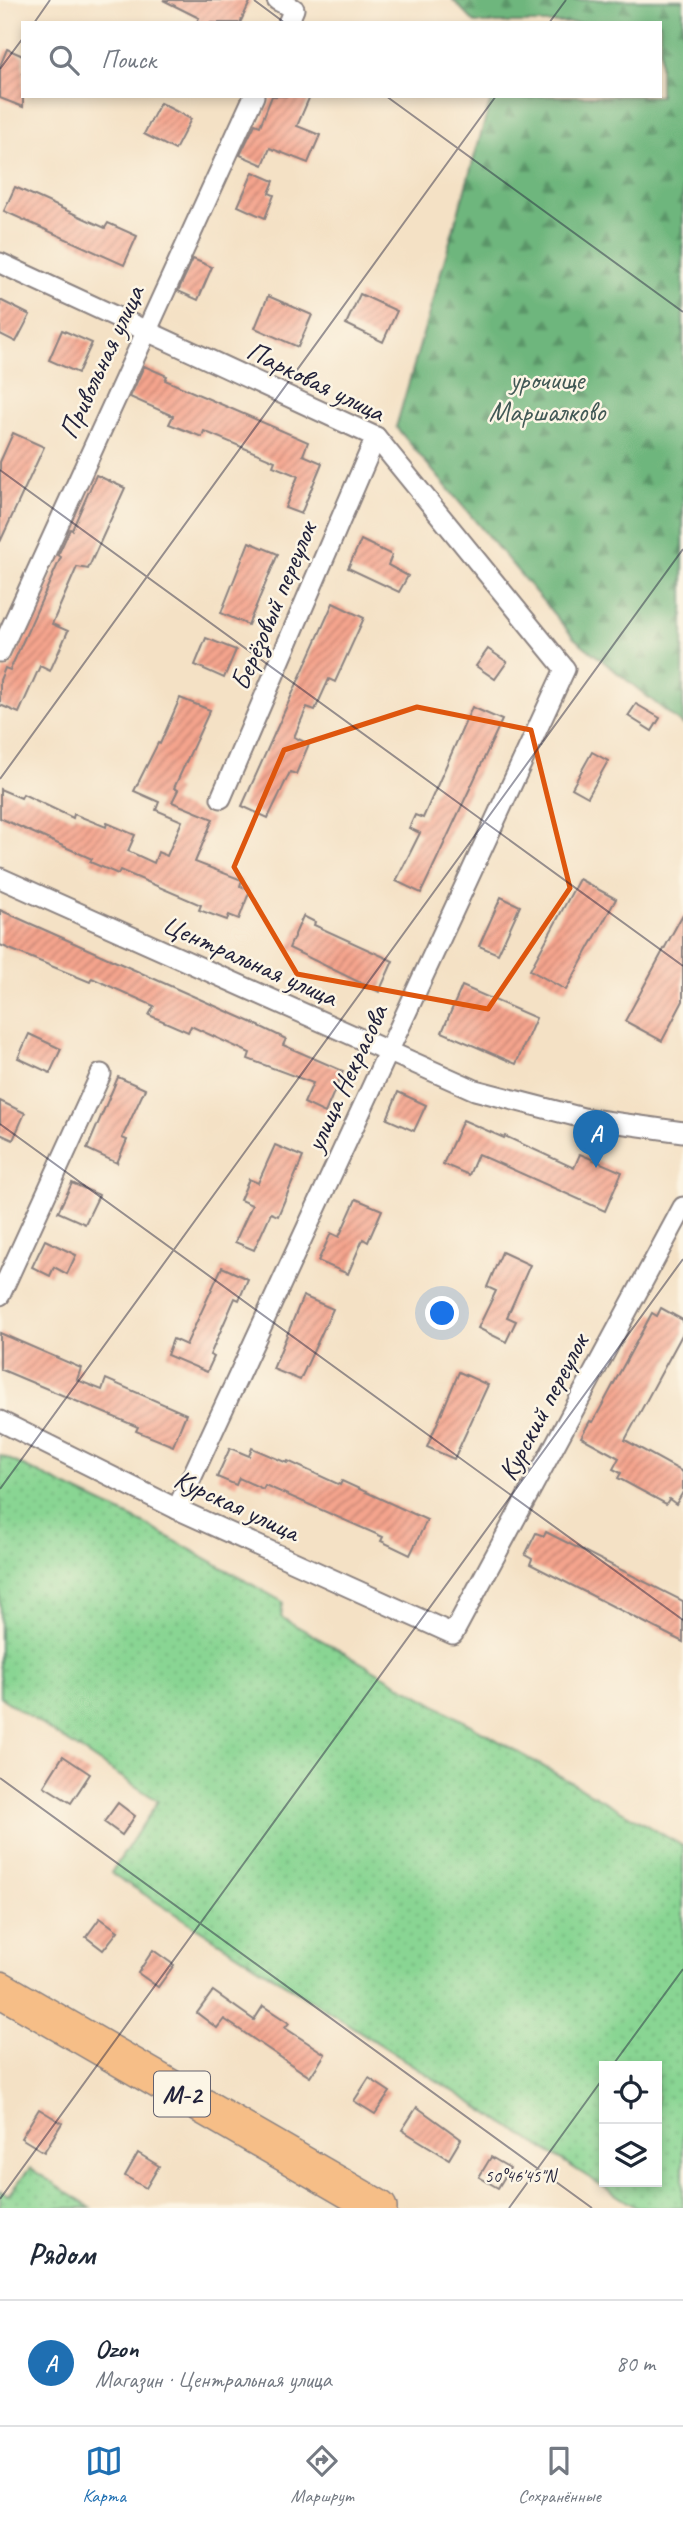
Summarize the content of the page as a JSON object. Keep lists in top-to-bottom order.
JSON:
{
  "streets": {
    "highway": ["М-2"],
    "street": [
      "Привольная улица",
      "Парковая улица",
      "Берёзовый переулок",
      "Центральная улица",
      "улица Некрасова",
      "Курский переулок",
      "Курская улица"
    ]
  },
  "crossings": [
    ["Привольная улица", "Парковая улица"],
    ["Парковая улица", "Берёзовый переулок"],
    ["Парковая улица", "улица Некрасова"],
    ["Центральная улица", "улица Некрасова"],
    ["улица Некрасова", "Курская улица"],
    ["Курский переулок", "Курская улица"]
  ],
  "parks": ["урочище Маршалково"],
  "page": {
    "search": "Поиск",
    "pins": "A",
    "heading": "Рядом",
    "list": [
      {
        "mark": "A",
        "name": "Ozon",
        "note": "Магазин · Центральная улица",
        "value": "80 m"
      }
    ],
    "nav": ["Карта", "Маршрут", "Сохранённые"]
  },
  "coordinates": ["50°46'45\"N"]
}
